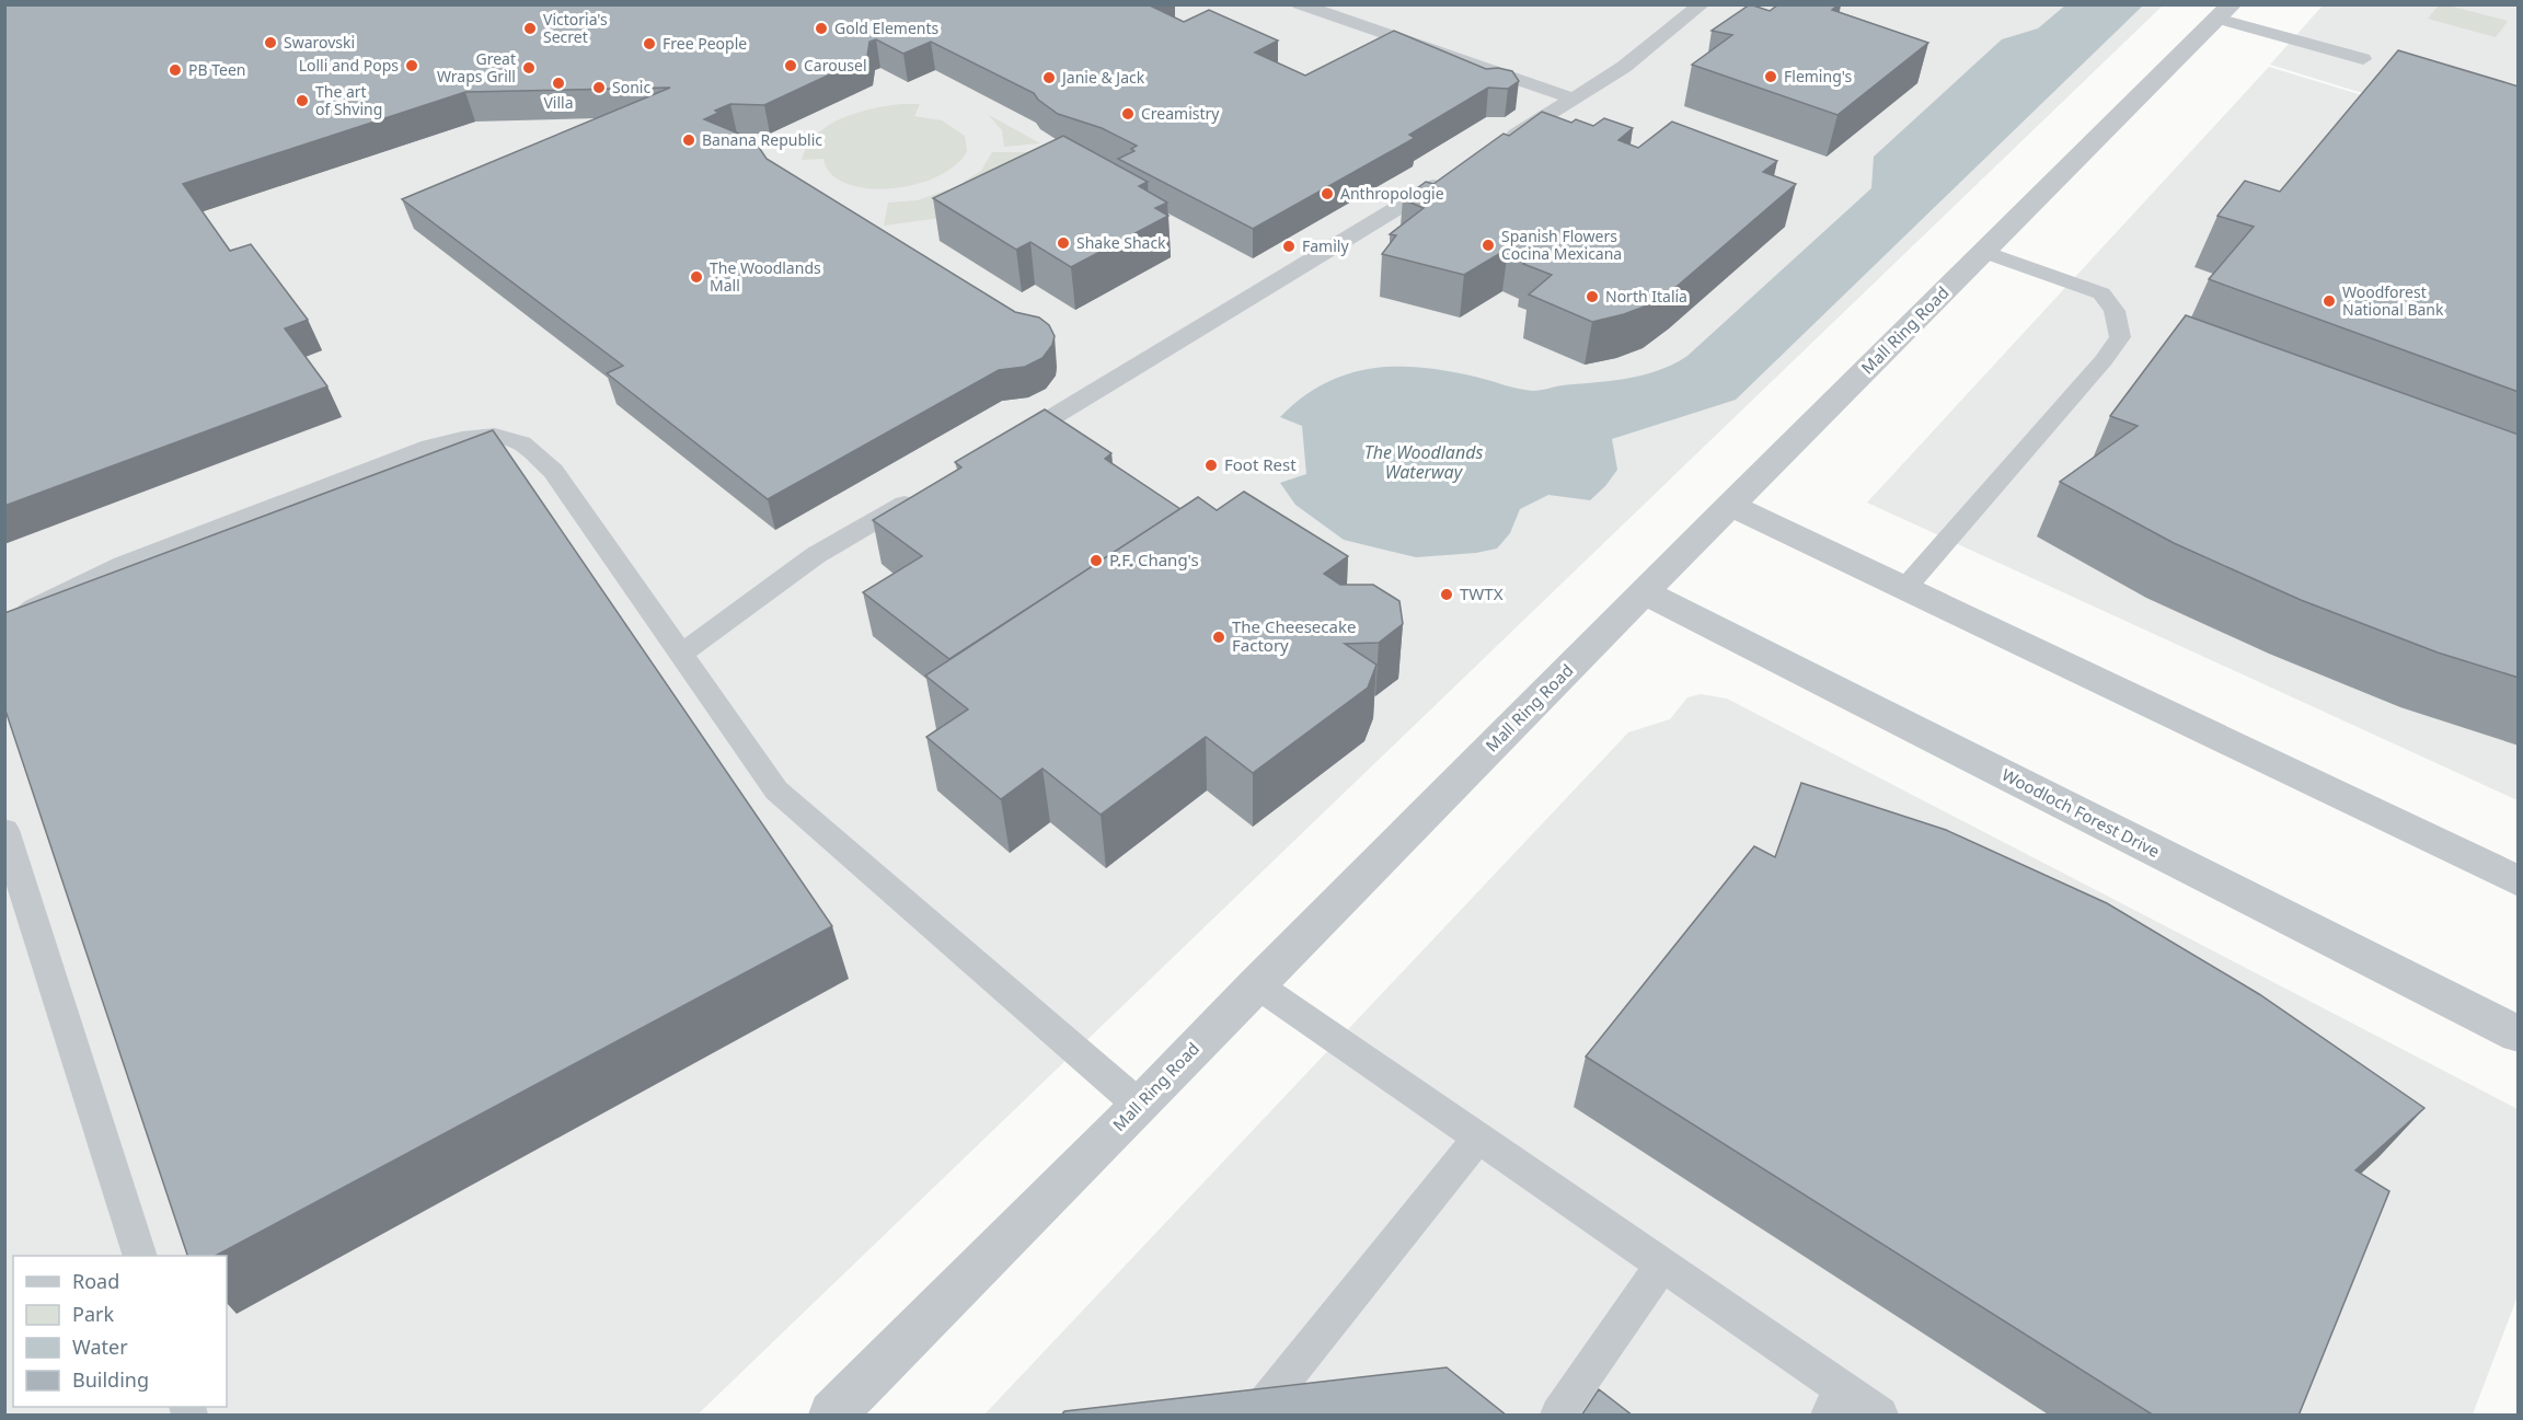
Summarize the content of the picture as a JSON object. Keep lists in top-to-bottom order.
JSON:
{
  "streets": {
    "street": ["Mall Ring Road", "Woodloch Forest Drive"]
  },
  "crossings": [
    ["Mall Ring Road", "Woodloch Forest Drive"]
  ],
  "water": ["The Woodlands Waterway"],
  "places": [
    "Victoria's Secret",
    "Gold Elements",
    "Swarovski",
    "Free People",
    "Lolli and Pops",
    "Carousel",
    "Great Wraps Grill",
    "PB Teen",
    "Fleming's",
    "Janie & Jack",
    "Villa",
    "Sonic",
    "The art of Shving",
    "Creamistry",
    "Banana Republic",
    "Anthropologie",
    "Shake Shack",
    "Spanish Flowers Cocina Mexicana",
    "Family",
    "The Woodlands Mall",
    "North Italia",
    "Woodforest National Bank",
    "Foot Rest",
    "P.F. Chang's",
    "TWTX",
    "The Cheesecake Factory"
  ],
  "legend": [
    "Road",
    "Park",
    "Water",
    "Building"
  ]
}
